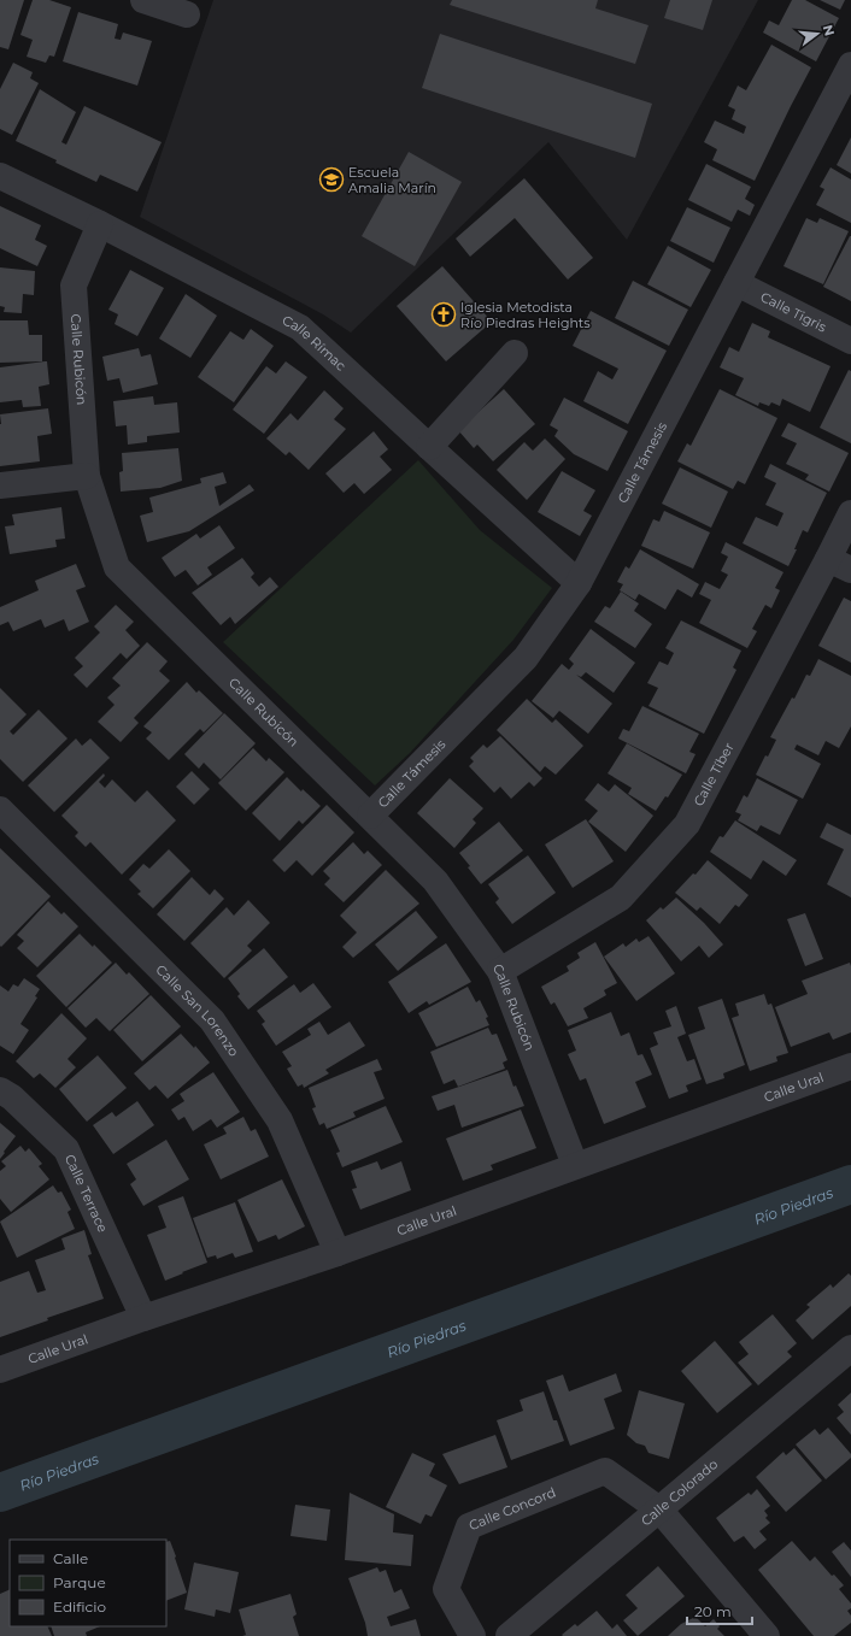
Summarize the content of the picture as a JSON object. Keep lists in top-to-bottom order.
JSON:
{
  "streets": {
    "street": [
      "Calle Tigris",
      "Calle Rímac",
      "Calle Rubicón",
      "Calle Támesis",
      "Calle Tíber",
      "Calle San Lorenzo",
      "Calle Ural",
      "Calle Terrace",
      "Calle Colorado",
      "Calle Concord"
    ]
  },
  "crossings": [
    ["Calle Tigris", "Calle Támesis"],
    ["Calle Rímac", "Calle Rubicón"],
    ["Calle Rímac", "Calle Támesis"],
    ["Calle Rubicón", "Calle Támesis"],
    ["Calle Rubicón", "Calle Tíber"],
    ["Calle Rubicón", "Calle Ural"],
    ["Calle San Lorenzo", "Calle Ural"],
    ["Calle Ural", "Calle Terrace"],
    ["Calle Colorado", "Calle Concord"]
  ],
  "water": ["Río Piedras"],
  "places": {
    "school or university": ["Escuela Amalia Marín"],
    "church": ["Iglesia Metodista Río Piedras Heights"]
  },
  "legend": ["Calle", "Parque", "Edificio"],
  "scale_bar": "20 m",
  "north": "right"
}
